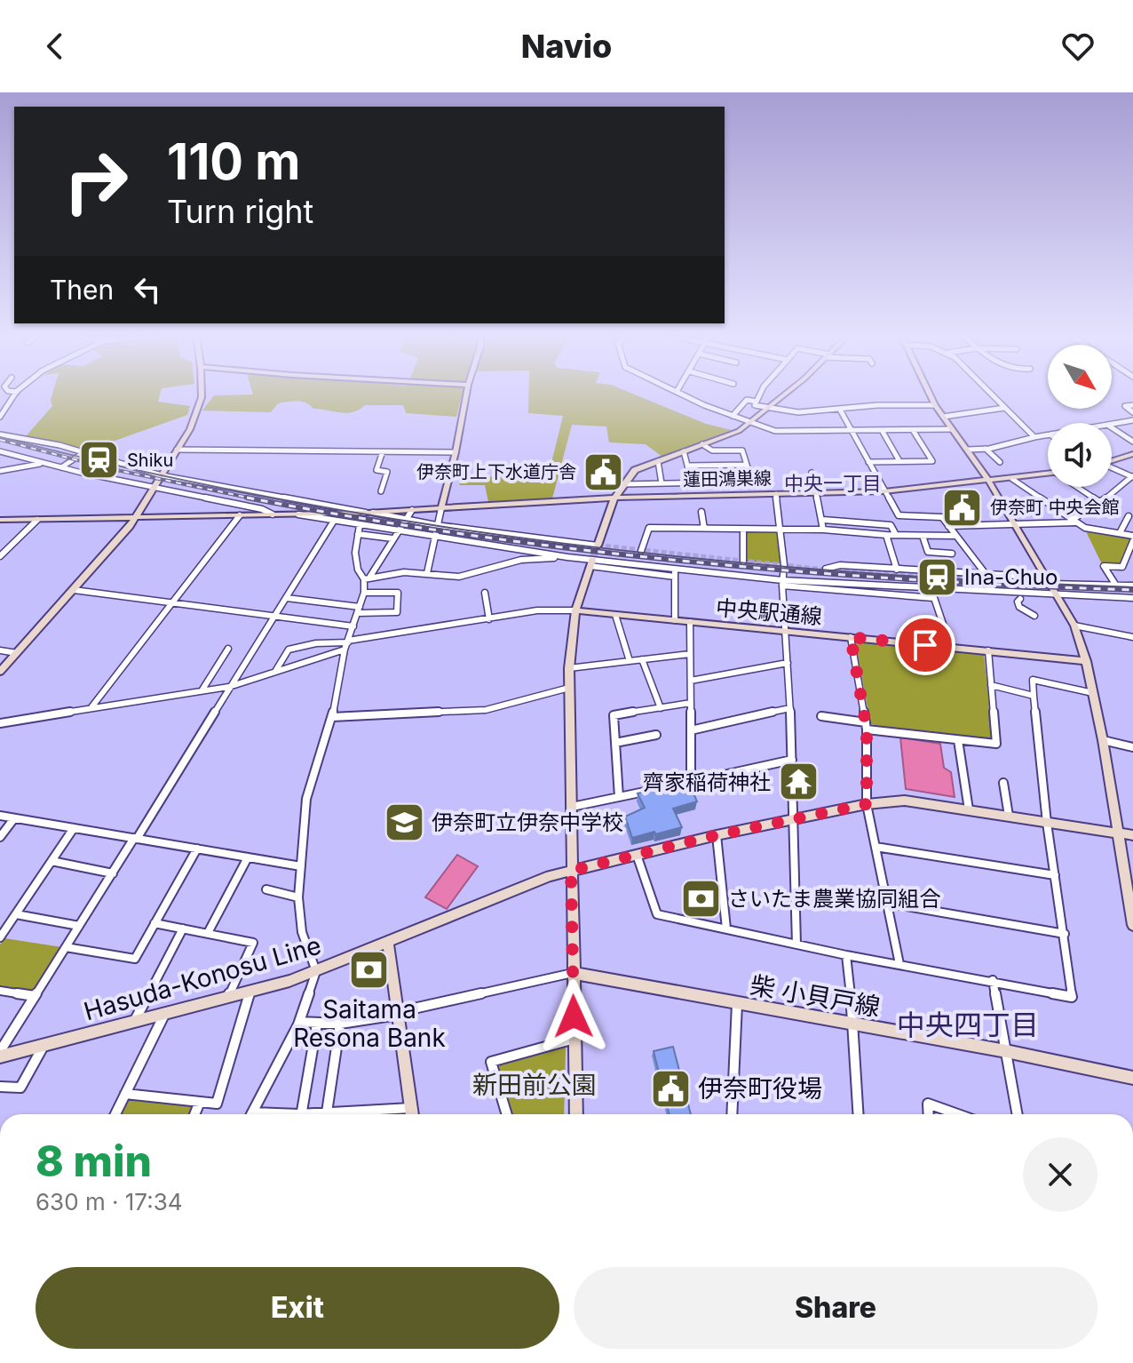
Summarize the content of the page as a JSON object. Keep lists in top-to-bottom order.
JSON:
{
  "streets": {
    "street": [
      "蓮田鴻巣線",
      "中央駅通線",
      "Hasuda-Konosu Line",
      "柴 小貝戸線"
    ]
  },
  "districts": ["中央一丁目", "中央四丁目"],
  "parks": ["新田前公園"],
  "places": {
    "station": ["Shiku", "Ina-Chuo"],
    "public building": ["伊奈町上下水道庁舎", "伊奈町 中央会館", "伊奈町役場"],
    "temple": ["齊家稲荷神社"],
    "school or university": ["伊奈町立伊奈中学校"],
    "bank": ["さいたま農業協同組合", "Saitama Resona Bank"]
  },
  "north": "bottom right",
  "page": {
    "header": "Navio",
    "turn": ["110 m", "Turn right"],
    "then": "Then",
    "heading": ["8 min", "630 m · 17:34"],
    "buttons": ["Exit", "Share"]
  }
}
